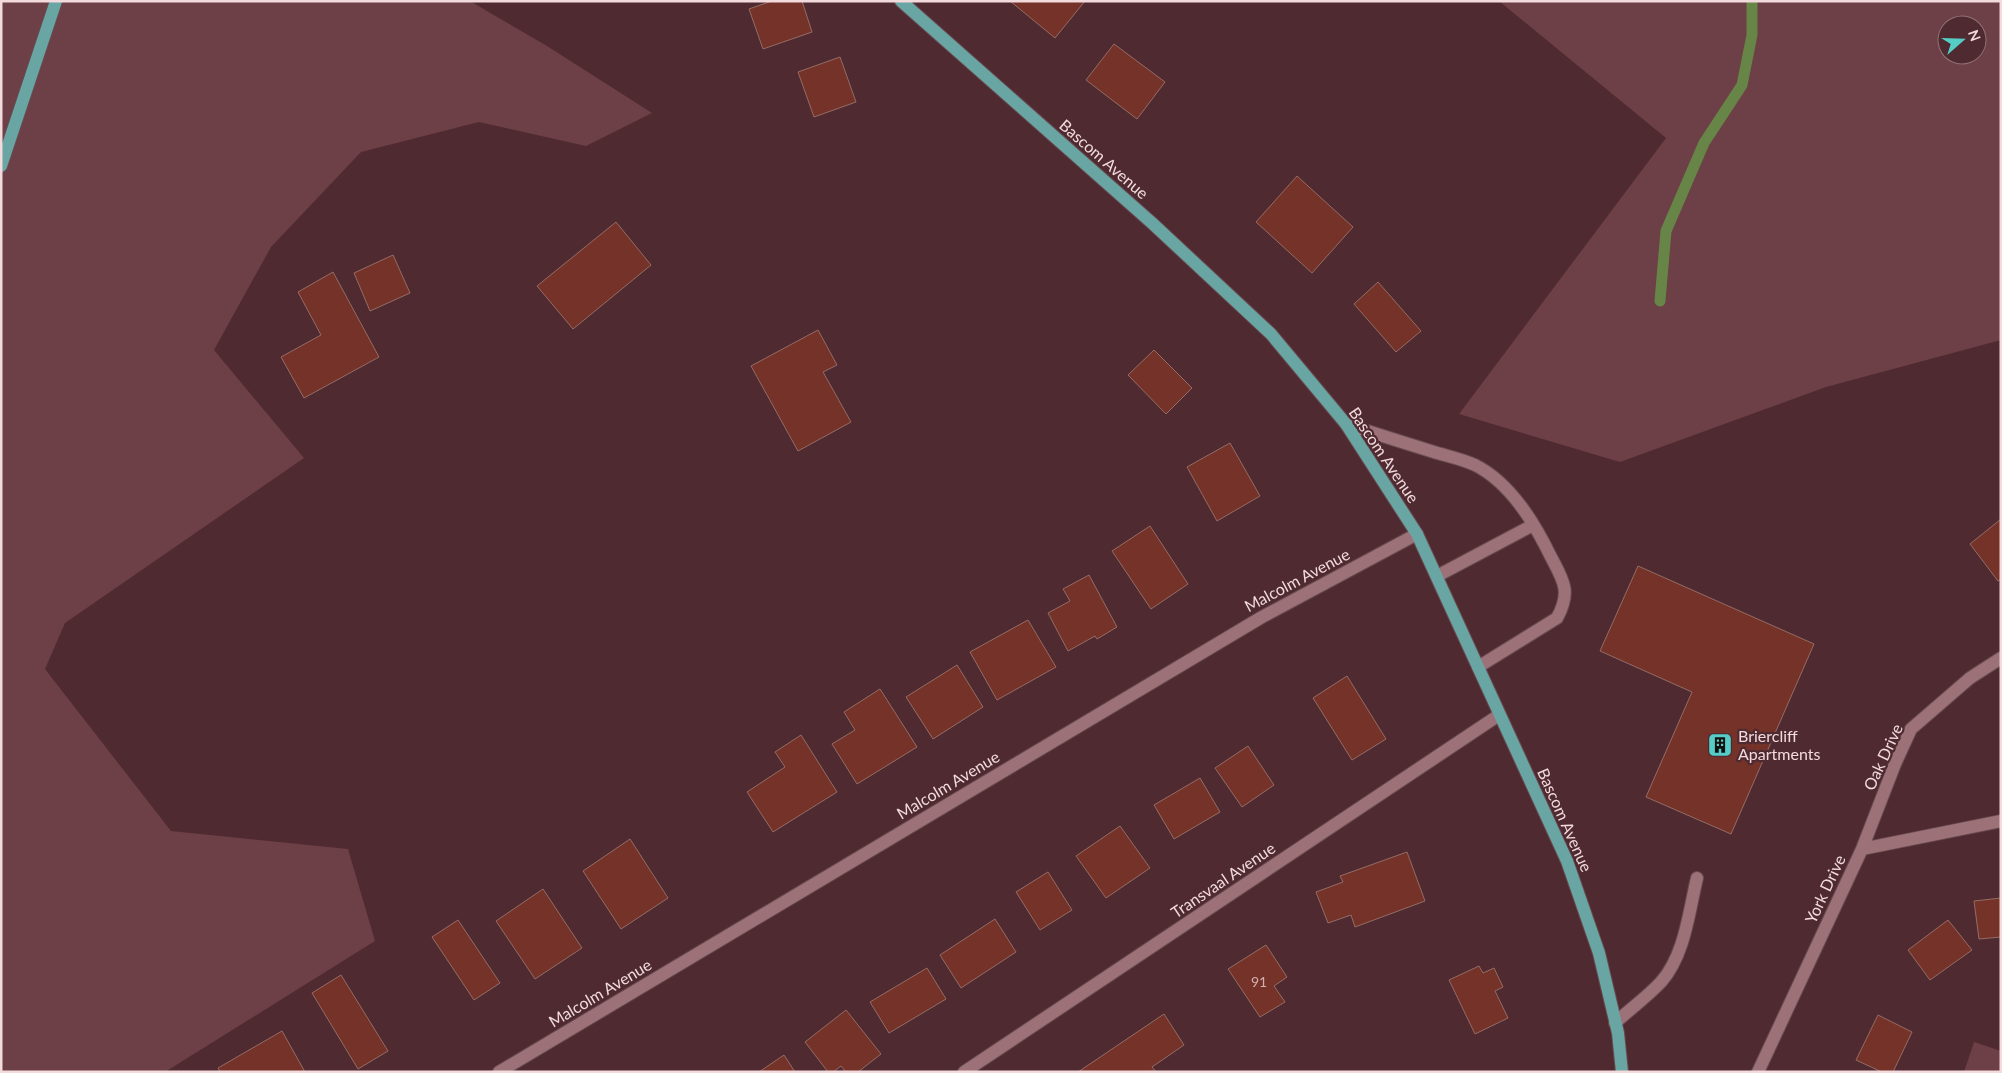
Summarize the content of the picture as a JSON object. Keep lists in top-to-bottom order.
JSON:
{
  "streets": {
    "main road": ["Bascom Avenue"],
    "street": [
      "Malcolm Avenue",
      "Oak Drive",
      "Transvaal Avenue",
      "York Drive"
    ]
  },
  "crossings": [
    ["Bascom Avenue", "Malcolm Avenue"],
    ["Bascom Avenue", "Transvaal Avenue"],
    ["Oak Drive", "York Drive"]
  ],
  "places": {
    "building": ["Briercliff Apartments"]
  },
  "house_numbers": ["91"],
  "north": "right"
}
